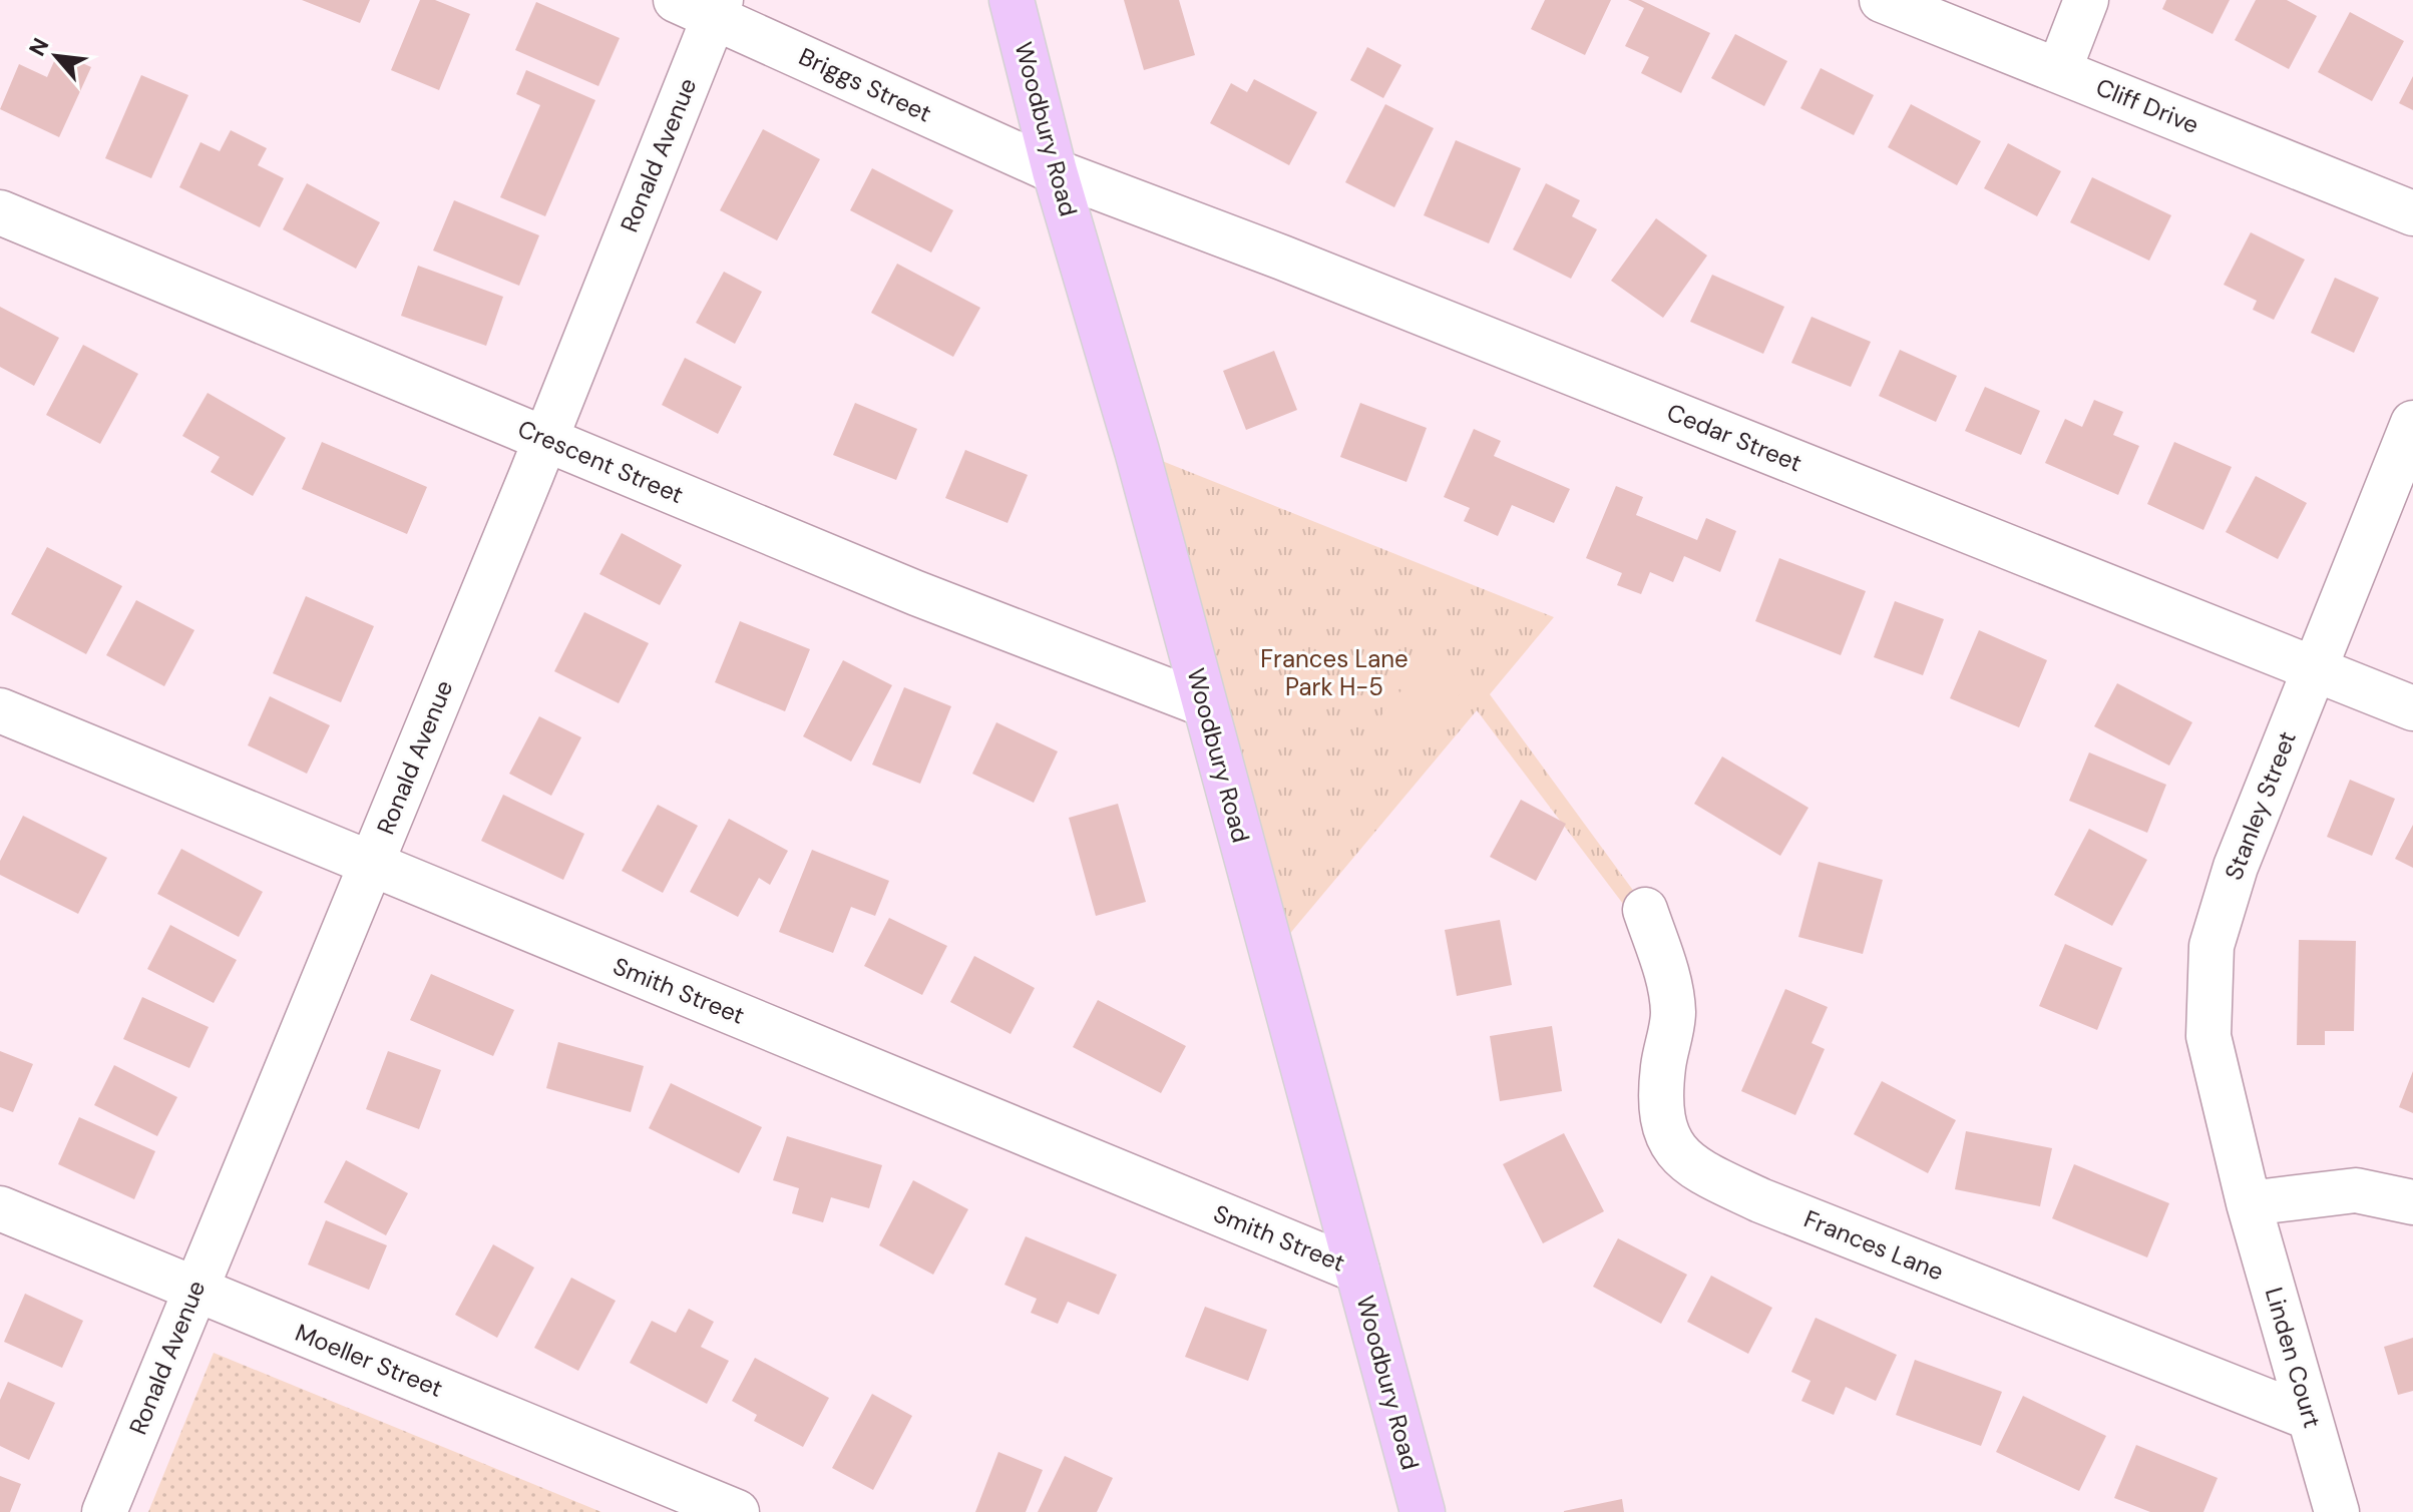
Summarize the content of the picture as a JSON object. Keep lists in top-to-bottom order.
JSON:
{
  "streets": {
    "main road": ["Woodbury Road"],
    "street": [
      "Briggs Street",
      "Cliff Drive",
      "Ronald Avenue",
      "Cedar Street",
      "Crescent Street",
      "Stanley Street",
      "Smith Street",
      "Frances Lane",
      "Linden Court",
      "Moeller Street"
    ]
  },
  "crossings": [
    ["Briggs Street", "Woodbury Road"],
    ["Briggs Street", "Ronald Avenue"],
    ["Briggs Street", "Cedar Street"],
    ["Woodbury Road", "Cedar Street"],
    ["Woodbury Road", "Crescent Street"],
    ["Woodbury Road", "Smith Street"],
    ["Ronald Avenue", "Crescent Street"],
    ["Ronald Avenue", "Smith Street"],
    ["Ronald Avenue", "Moeller Street"],
    ["Cedar Street", "Stanley Street"],
    ["Stanley Street", "Linden Court"],
    ["Frances Lane", "Linden Court"]
  ],
  "parks": ["Frances Lane Park H-5"],
  "north": "top left"
}
